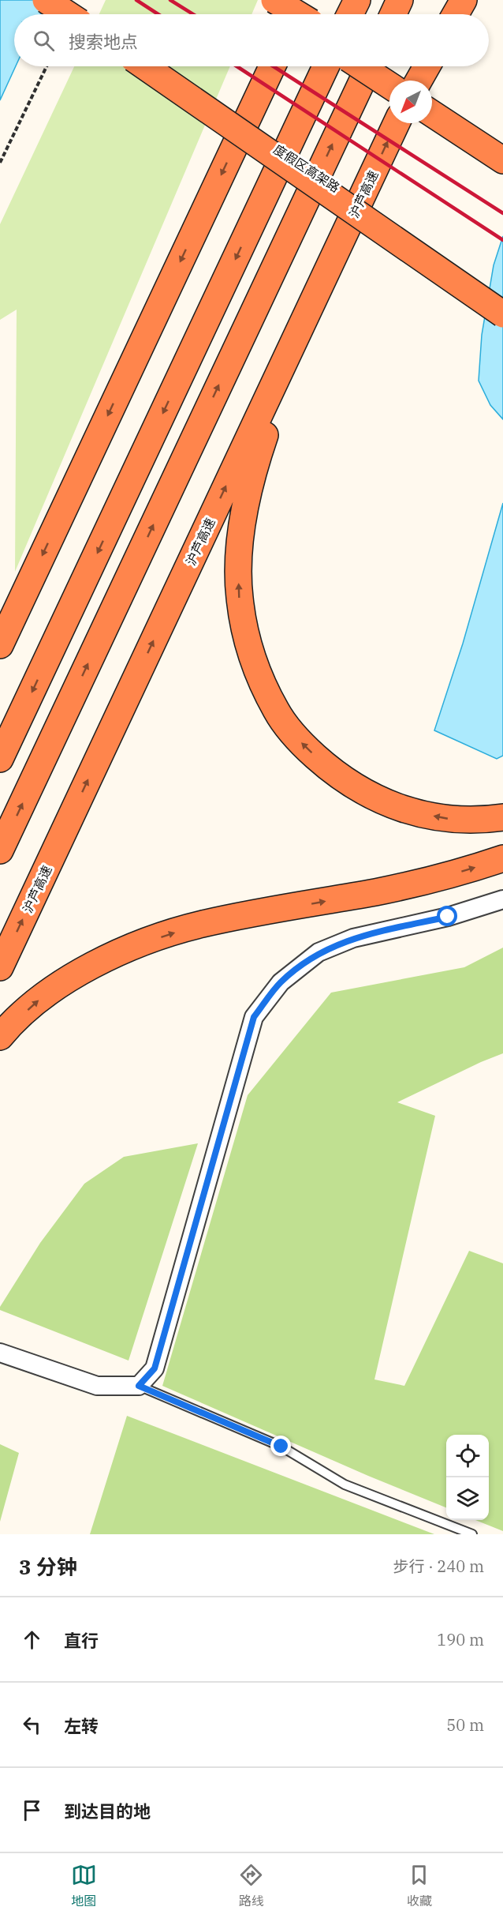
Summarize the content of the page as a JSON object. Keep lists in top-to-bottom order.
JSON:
{
  "streets": {
    "highway": ["度假区高架路", "沪芦高速"]
  },
  "north": "bottom left",
  "page": {
    "search": "搜索地点",
    "heading": ["3 分钟", "步行 · 240 m"],
    "list": [
      ["直行", "190 m"],
      ["左转", "50 m"],
      "到达目的地"
    ],
    "nav": ["地图", "路线", "收藏"]
  }
}
